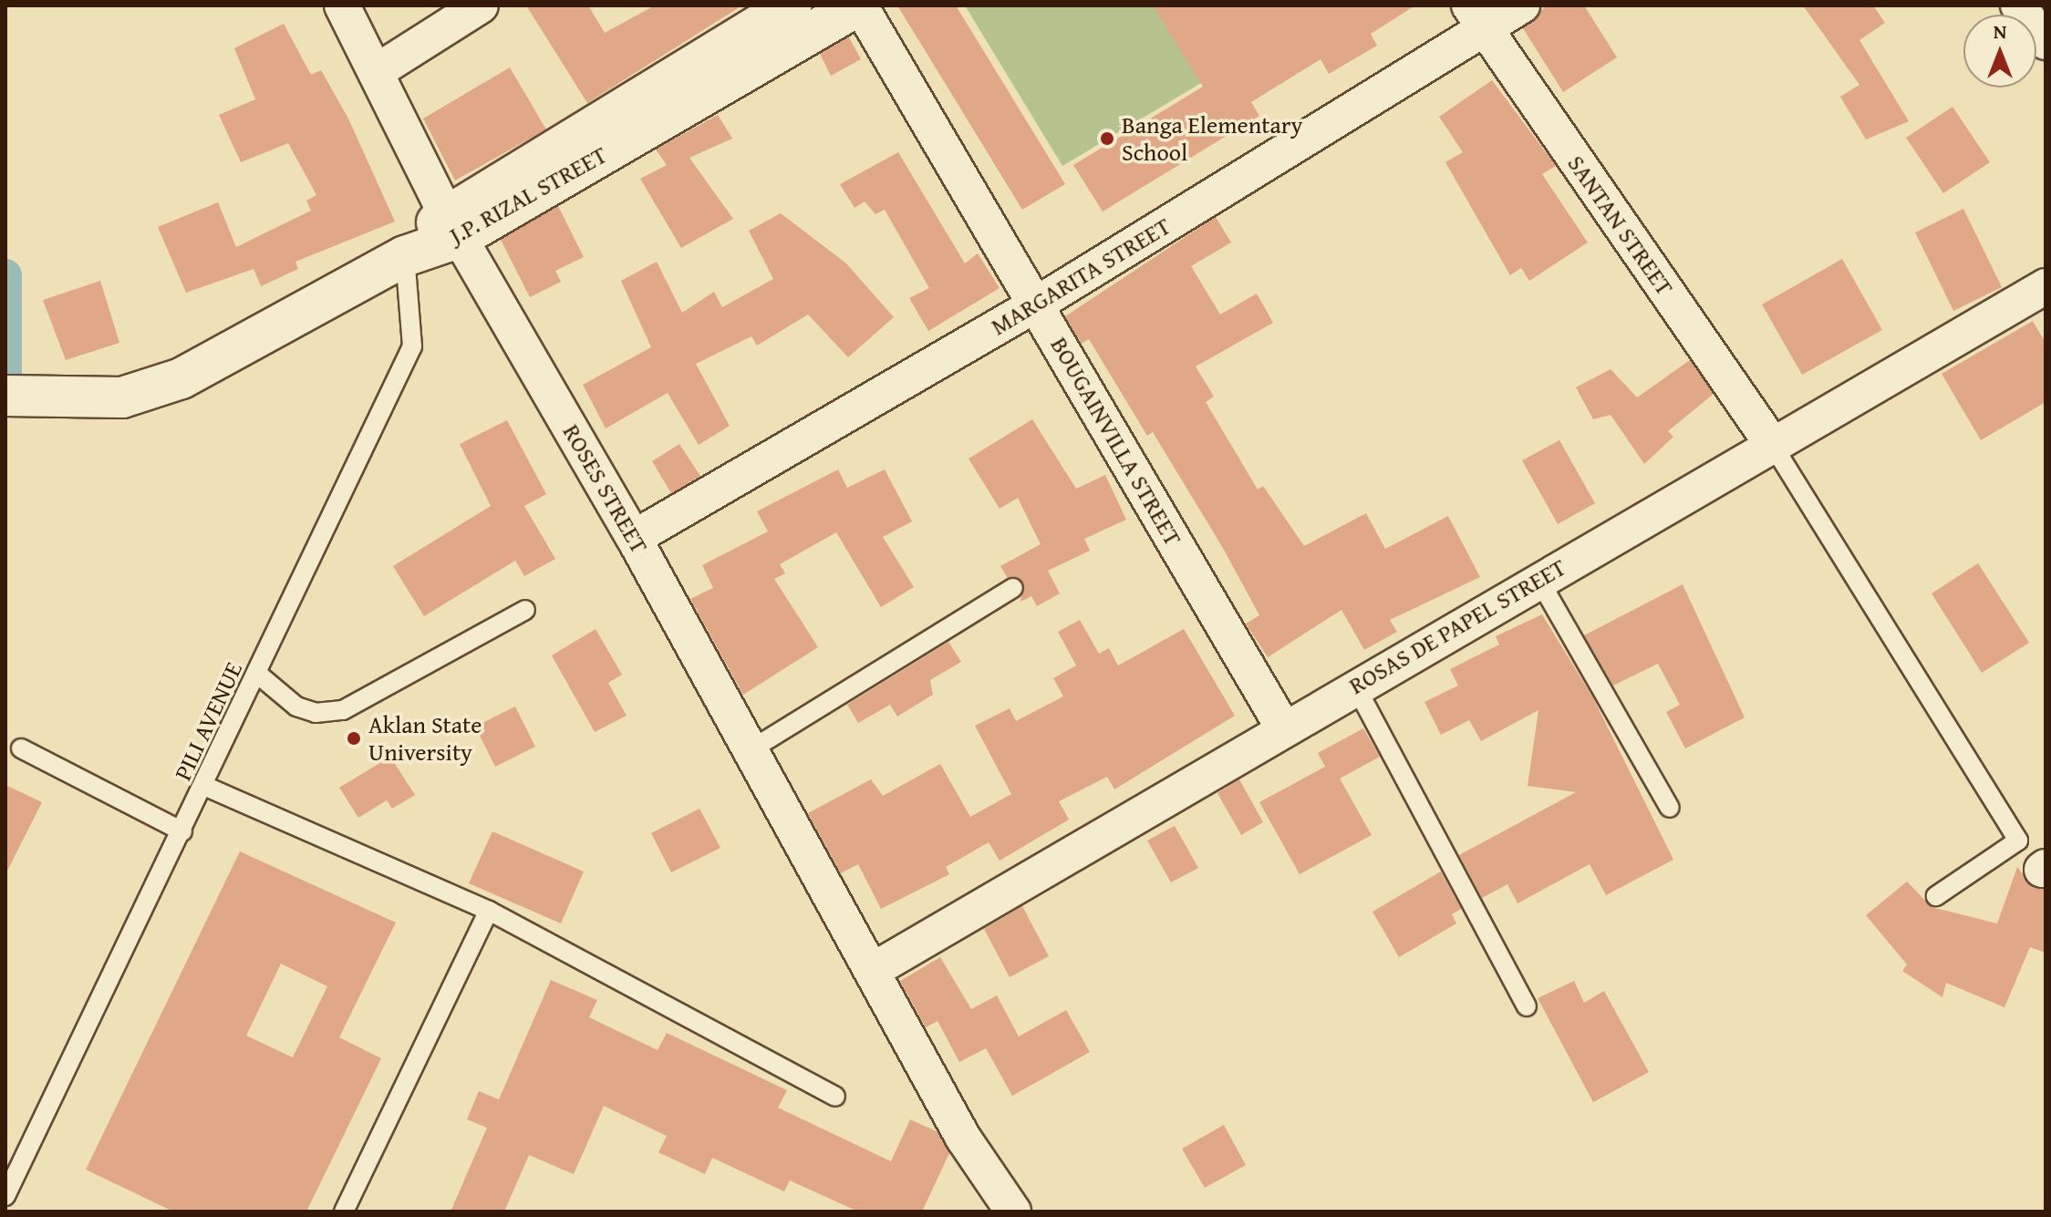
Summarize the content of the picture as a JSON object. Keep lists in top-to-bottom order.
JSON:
{
  "streets": {
    "main road": ["J.P. RIZAL STREET"],
    "street": [
      "SANTAN STREET",
      "MARGARITA STREET",
      "BOUGAINVILLA STREET",
      "ROSES STREET",
      "ROSAS DE PAPEL STREET"
    ],
    "lane": ["PILI AVENUE"]
  },
  "crossings": [
    ["J.P. RIZAL STREET", "BOUGAINVILLA STREET"],
    ["J.P. RIZAL STREET", "ROSES STREET"],
    ["J.P. RIZAL STREET", "PILI AVENUE"],
    ["SANTAN STREET", "MARGARITA STREET"],
    ["SANTAN STREET", "ROSAS DE PAPEL STREET"],
    ["MARGARITA STREET", "BOUGAINVILLA STREET"],
    ["MARGARITA STREET", "ROSES STREET"],
    ["BOUGAINVILLA STREET", "ROSAS DE PAPEL STREET"],
    ["ROSES STREET", "ROSAS DE PAPEL STREET"]
  ],
  "places": ["Banga Elementary School", "Aklan State University"],
  "north": "top"
}
